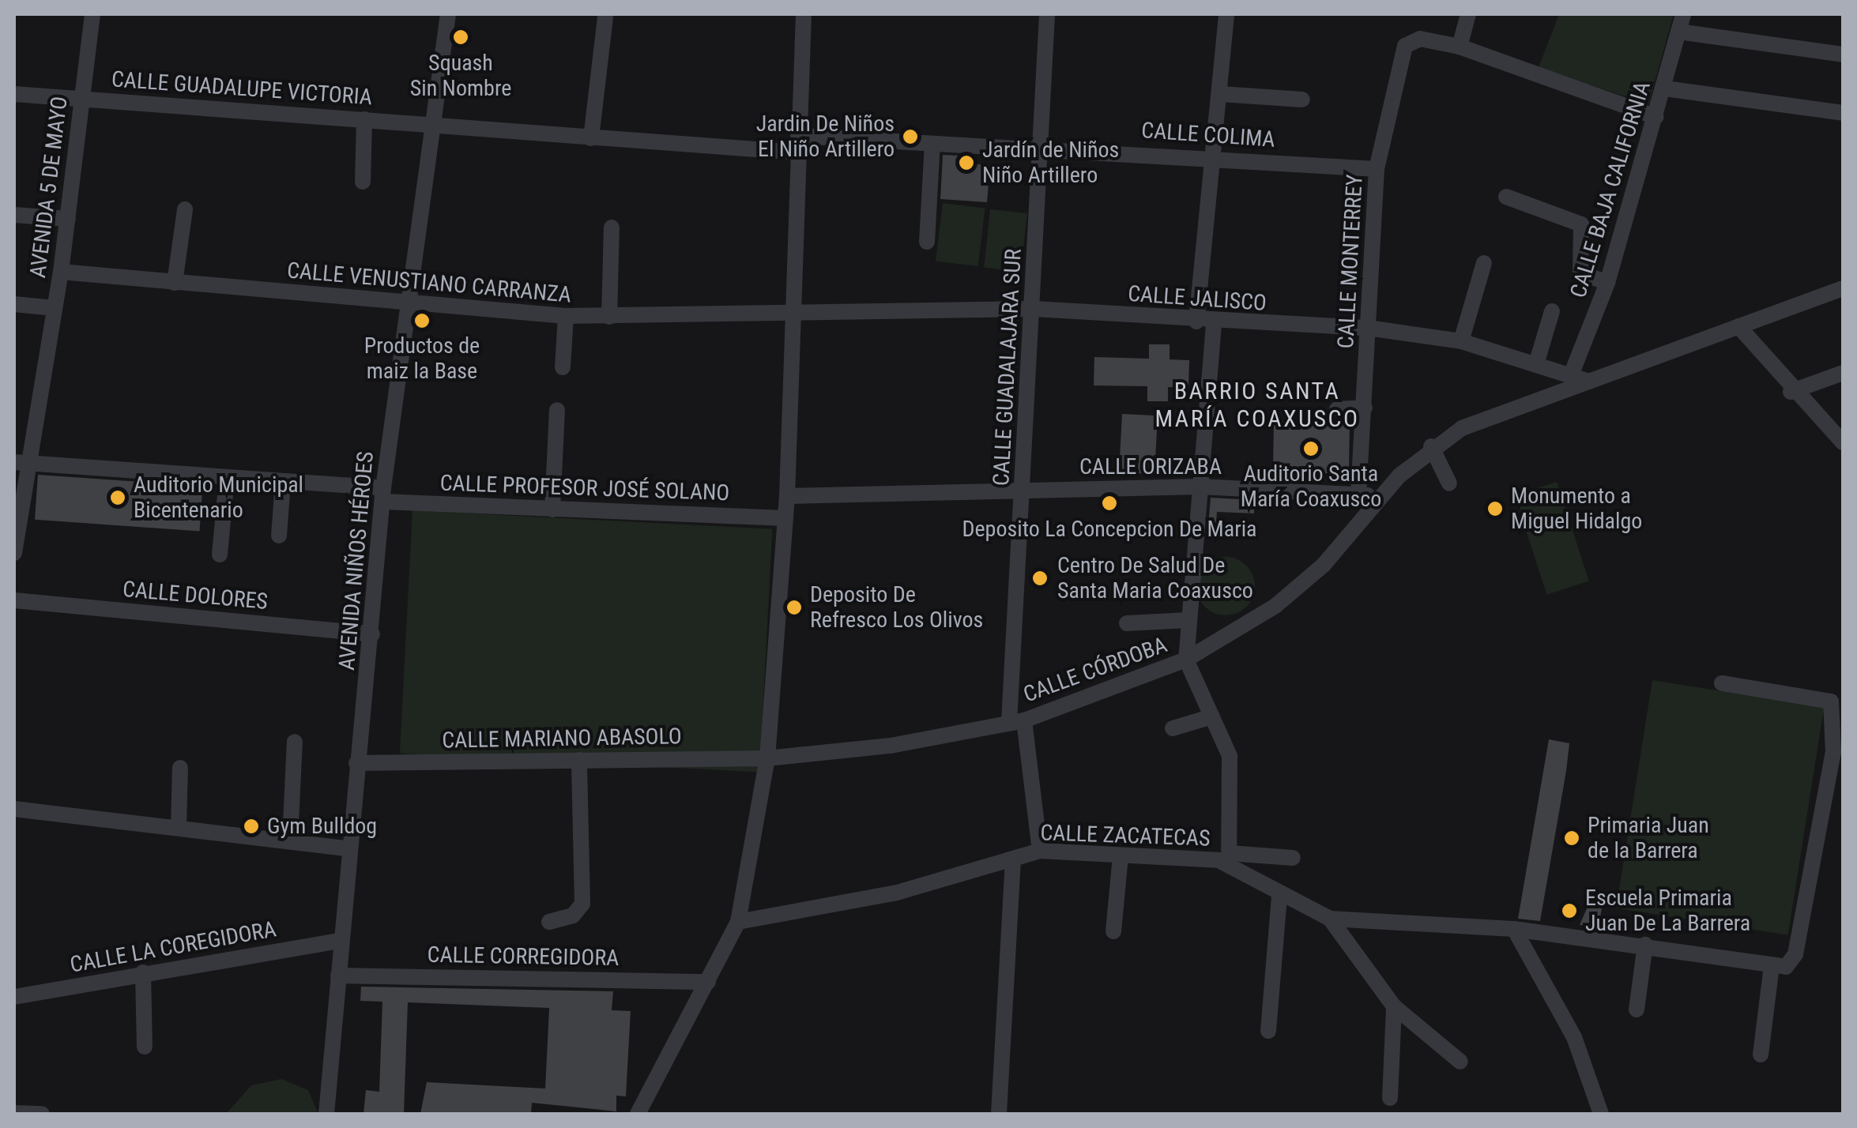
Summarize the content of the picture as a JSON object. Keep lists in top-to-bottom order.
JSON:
{
  "streets": {
    "street": [
      "CALLE GUADALUPE VICTORIA",
      "CALLE COLIMA",
      "AVENIDA 5 DE MAYO",
      "CALLE BAJA CALIFORNIA",
      "CALLE MONTERREY",
      "CALLE VENUSTIANO CARRANZA",
      "CALLE JALISCO",
      "CALLE GUADALAJARA SUR",
      "CALLE ORIZABA",
      "CALLE PROFESOR JOSÉ SOLANO",
      "AVENIDA NIÑOS HÉROES",
      "CALLE DOLORES",
      "CALLE CÓRDOBA",
      "CALLE MARIANO ABASOLO",
      "CALLE ZACATECAS",
      "CALLE LA COREGIDORA",
      "CALLE CORREGIDORA"
    ]
  },
  "crossings": [
    ["CALLE GUADALUPE VICTORIA", "CALLE COLIMA"],
    ["CALLE GUADALUPE VICTORIA", "AVENIDA 5 DE MAYO"],
    ["CALLE GUADALUPE VICTORIA", "CALLE GUADALAJARA SUR"],
    ["CALLE GUADALUPE VICTORIA", "AVENIDA NIÑOS HÉROES"],
    ["CALLE COLIMA", "CALLE MONTERREY"],
    ["CALLE COLIMA", "CALLE GUADALAJARA SUR"],
    ["AVENIDA 5 DE MAYO", "CALLE VENUSTIANO CARRANZA"],
    ["AVENIDA 5 DE MAYO", "CALLE PROFESOR JOSÉ SOLANO"],
    ["CALLE BAJA CALIFORNIA", "CALLE JALISCO"],
    ["CALLE MONTERREY", "CALLE JALISCO"],
    ["CALLE MONTERREY", "CALLE ORIZABA"],
    ["CALLE VENUSTIANO CARRANZA", "CALLE JALISCO"],
    ["CALLE VENUSTIANO CARRANZA", "AVENIDA NIÑOS HÉROES"],
    ["CALLE JALISCO", "CALLE GUADALAJARA SUR"],
    ["CALLE GUADALAJARA SUR", "CALLE ORIZABA"],
    ["CALLE GUADALAJARA SUR", "CALLE CÓRDOBA"],
    ["CALLE GUADALAJARA SUR", "CALLE ZACATECAS"],
    ["CALLE ORIZABA", "CALLE CÓRDOBA"],
    ["CALLE PROFESOR JOSÉ SOLANO", "AVENIDA NIÑOS HÉROES"],
    ["AVENIDA NIÑOS HÉROES", "CALLE DOLORES"],
    ["AVENIDA NIÑOS HÉROES", "CALLE MARIANO ABASOLO"],
    ["AVENIDA NIÑOS HÉROES", "CALLE LA COREGIDORA"],
    ["AVENIDA NIÑOS HÉROES", "CALLE CORREGIDORA"],
    ["CALLE CÓRDOBA", "CALLE MARIANO ABASOLO"]
  ],
  "districts": ["BARRIO SANTA MARÍA COAXUSCO"],
  "places": [
    "Squash Sin Nombre",
    "Jardin De Niños El Niño Artillero",
    "Jardín de Niños Niño Artillero",
    "Productos de maiz la Base",
    "Auditorio Santa María Coaxusco",
    "Auditorio Municipal Bicentenario",
    "Deposito La Concepcion De Maria",
    "Monumento a Miguel Hidalgo",
    "Centro De Salud De Santa Maria Coaxusco",
    "Deposito De Refresco Los Olivos",
    "Gym Bulldog",
    "Primaria Juan de la Barrera",
    "Escuela Primaria Juan De La Barrera"
  ]
}
